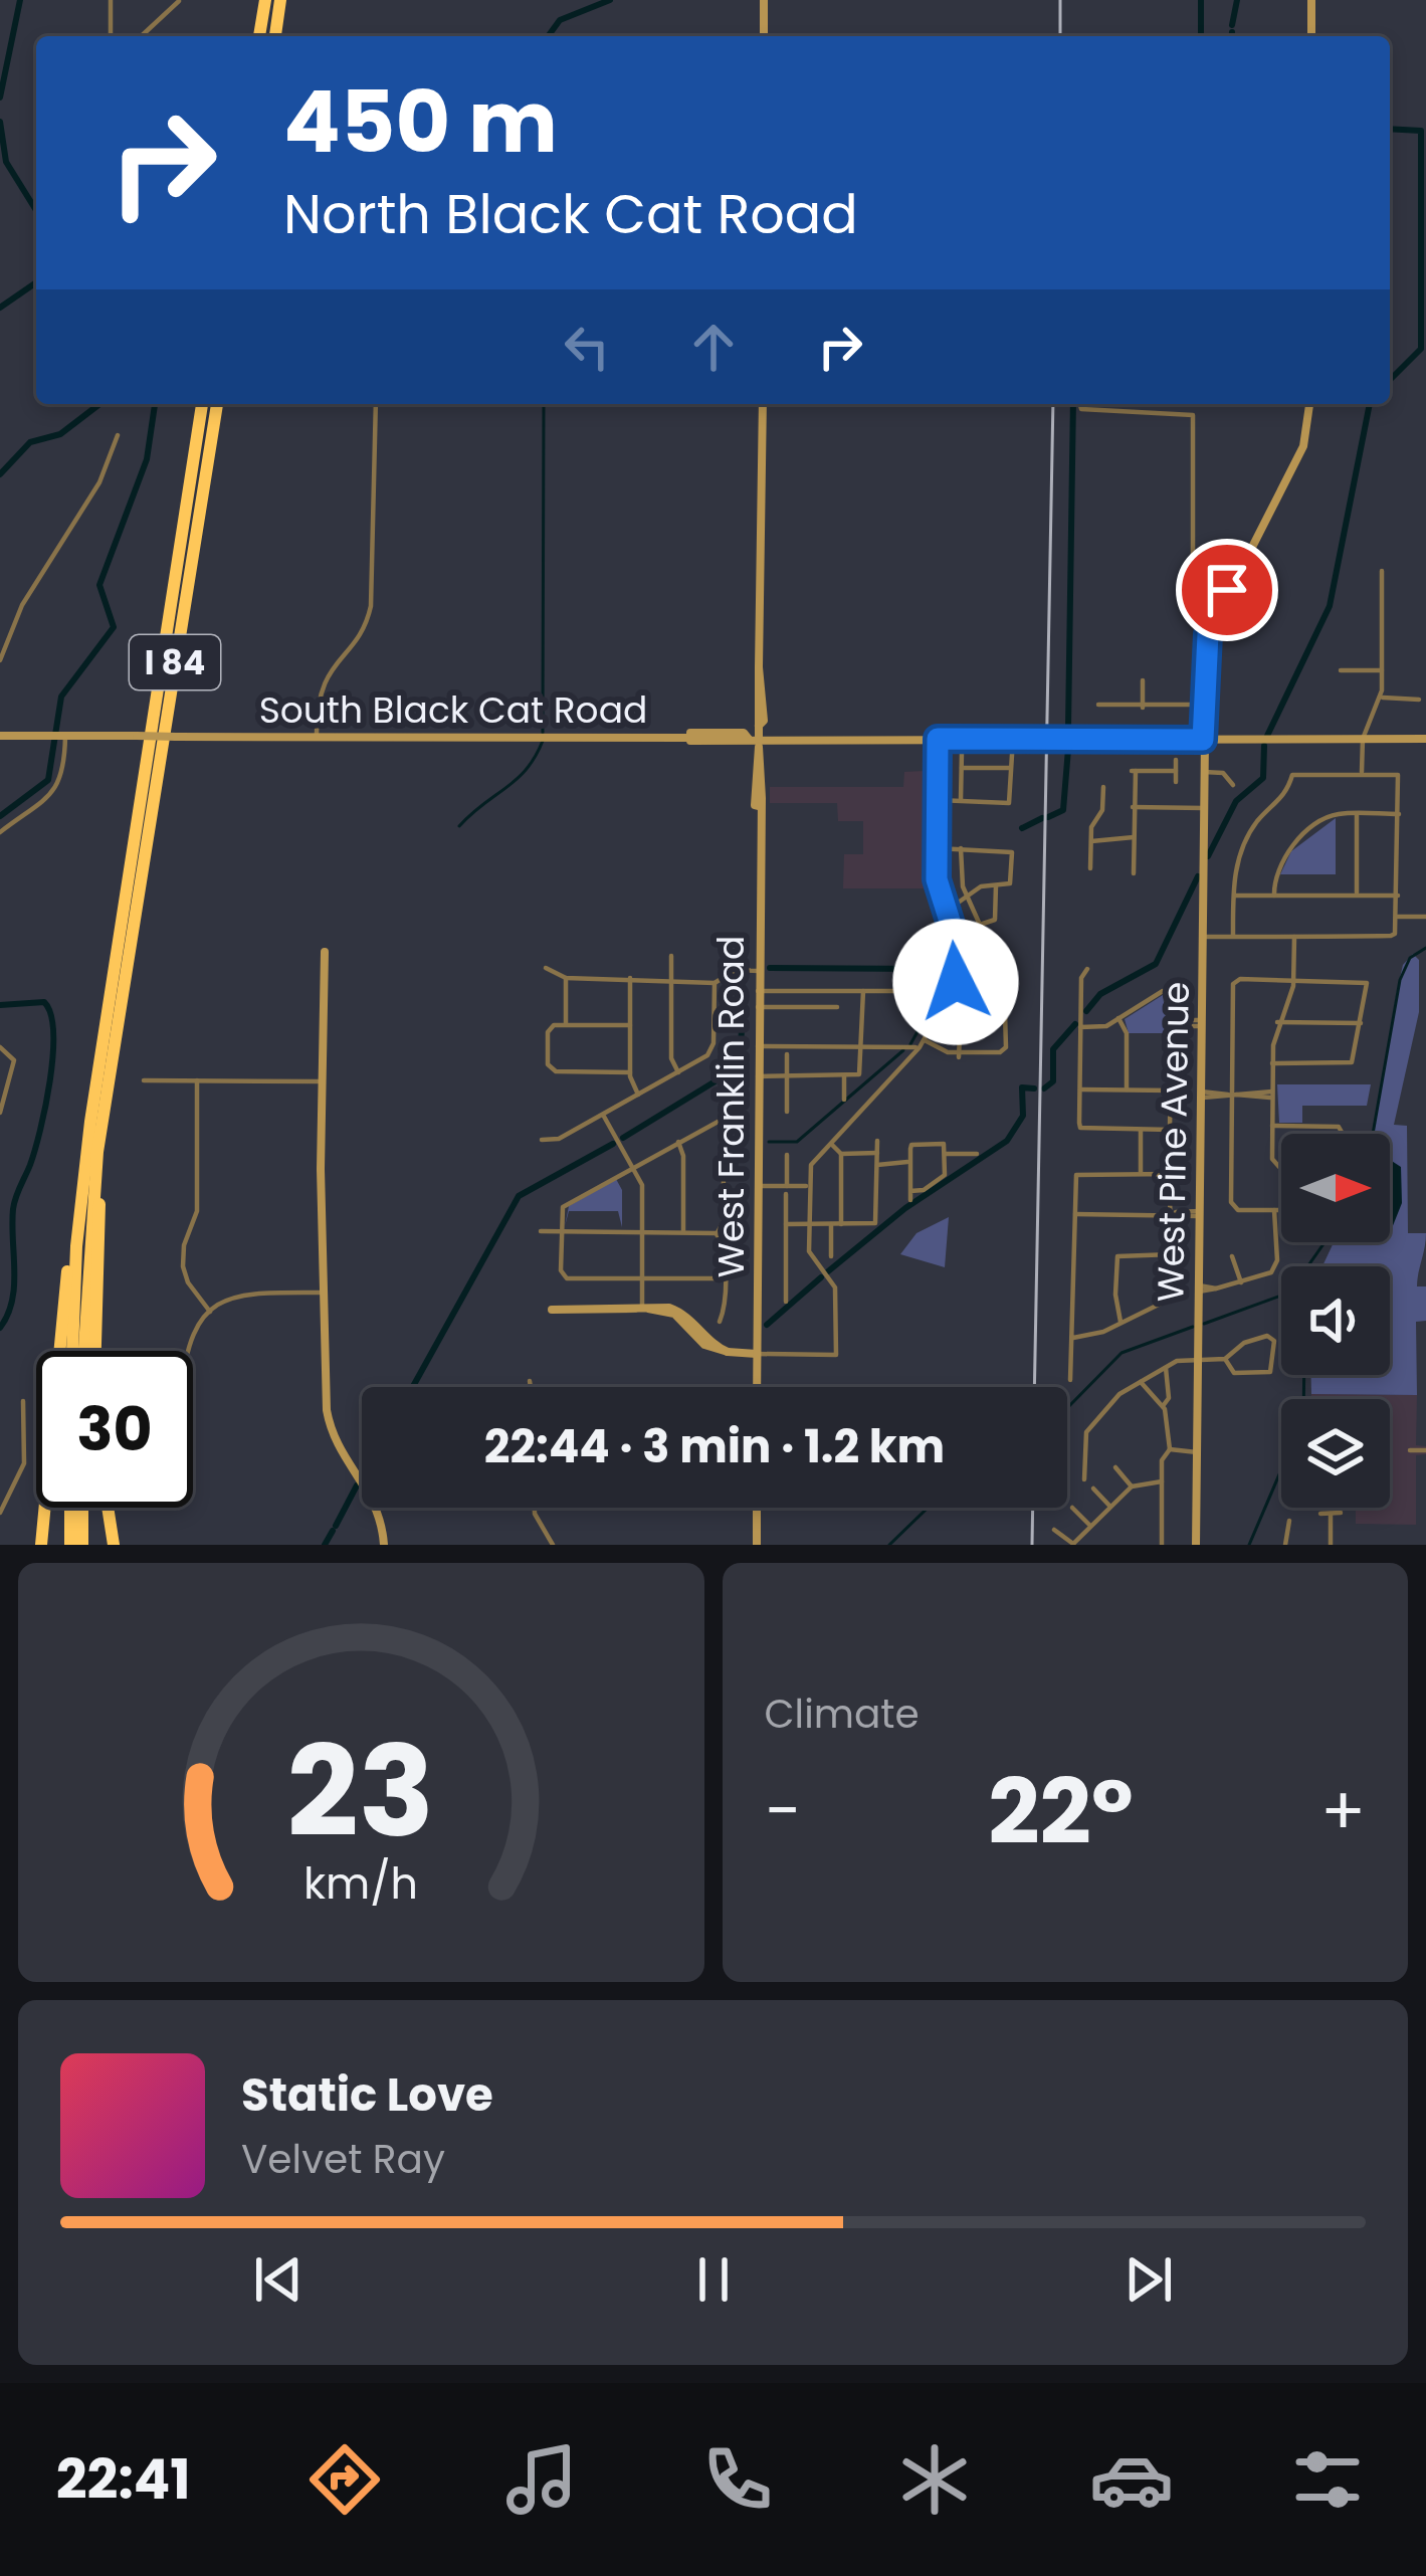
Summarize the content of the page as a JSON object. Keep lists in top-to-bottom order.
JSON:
{
  "streets": {
    "highway": ["I 84"],
    "street": ["South Black Cat Road", "West Franklin Road", "West Pine Avenue"]
  },
  "crossings": [
    ["South Black Cat Road", "West Franklin Road"],
    ["South Black Cat Road", "West Pine Avenue"]
  ],
  "north": "right",
  "page": {
    "turn": ["450 m", "North Black Cat Road"],
    "limit": "30",
    "trip": "22:44 · 3 min · 1.2 km",
    "tile": "Climate",
    "heat": ["−", "22°", "+"],
    "song": ["Static Love", "Velvet Ray"],
    "tabs": "22:41",
    "gauge": ["23", "km/h"]
  }
}
